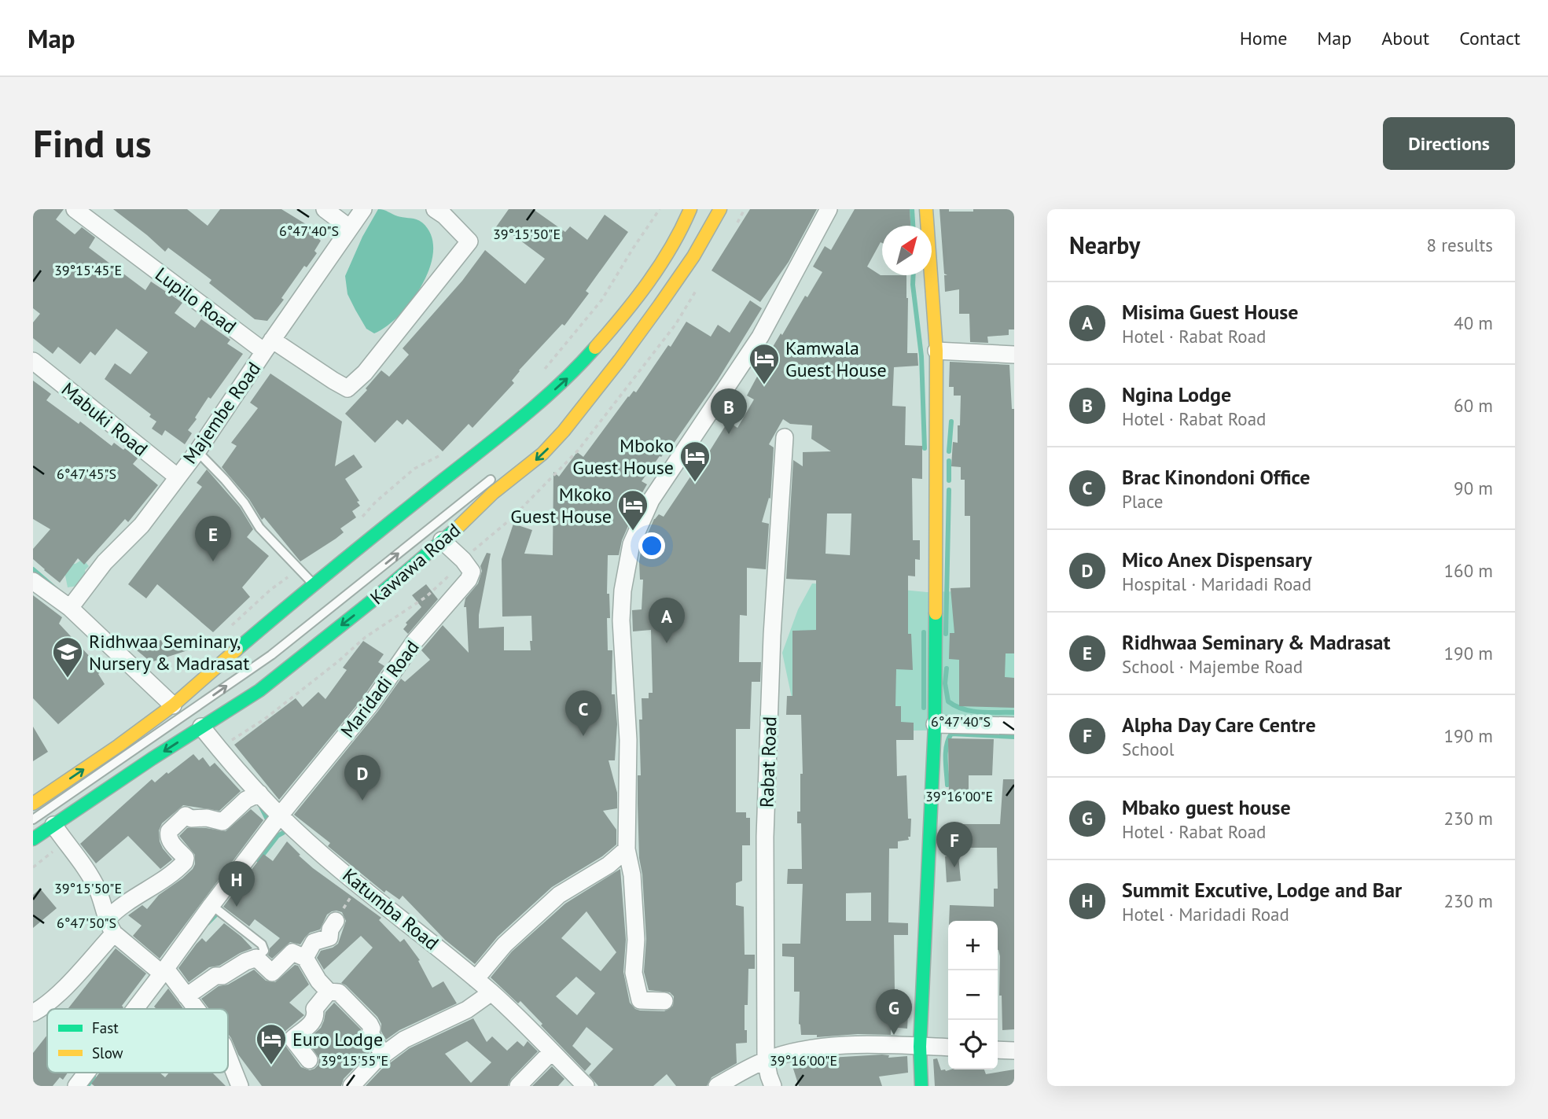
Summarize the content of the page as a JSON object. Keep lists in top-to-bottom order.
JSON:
{
  "streets": {
    "main road": ["Kawawa Road"],
    "street": [
      "Lupilo Road",
      "Majembe Road",
      "Mabuki Road",
      "Maridadi Road",
      "Rabat Road",
      "Katumba Road"
    ]
  },
  "crossings": [
    ["Lupilo Road", "Majembe Road"],
    ["Majembe Road", "Mabuki Road"],
    ["Kawawa Road", "Maridadi Road"],
    ["Kawawa Road", "Katumba Road"],
    ["Maridadi Road", "Katumba Road"]
  ],
  "places": {
    "hotel": [
      "Kamwala Guest House",
      "Mboko Guest House",
      "Mkoko Guest House",
      "Euro Lodge"
    ],
    "school or university": ["Ridhwaa Seminary, Nursery & Madrasat"]
  },
  "legend": ["Fast", "Slow"],
  "north": "top right",
  "page": {
    "header": "Map",
    "nav": [
      "Home",
      "Map",
      "About",
      "Contact"
    ],
    "buttons": "Directions",
    "title": "Find us",
    "heading": ["Nearby", "8 results"],
    "list": [
      {
        "mark": "A",
        "name": "Misima Guest House",
        "note": "Hotel · Rabat Road",
        "value": "40 m"
      },
      {
        "mark": "B",
        "name": "Ngina Lodge",
        "note": "Hotel · Rabat Road",
        "value": "60 m"
      },
      {
        "mark": "C",
        "name": "Brac Kinondoni Office",
        "note": "Place",
        "value": "90 m"
      },
      {
        "mark": "D",
        "name": "Mico Anex Dispensary",
        "note": "Hospital · Maridadi Road",
        "value": "160 m"
      },
      {
        "mark": "E",
        "name": "Ridhwaa Seminary & Madrasat",
        "note": "School · Majembe Road",
        "value": "190 m"
      },
      {
        "mark": "F",
        "name": "Alpha Day Care Centre",
        "note": "School",
        "value": "190 m"
      },
      {
        "mark": "G",
        "name": "Mbako guest house",
        "note": "Hotel · Rabat Road",
        "value": "230 m"
      },
      {
        "mark": "H",
        "name": "Summit Excutive, Lodge and Bar",
        "note": "Hotel · Maridadi Road",
        "value": "230 m"
      }
    ],
    "pins": [
      "B",
      "E",
      "A",
      "C",
      "D",
      "F",
      "H",
      "G"
    ],
    "map_buttons": ["+", "−"]
  },
  "coordinates": [
    "6°47'40\"S",
    "39°15'50\"E",
    "39°15'45\"E",
    "6°47'45\"S",
    "39°16'00\"E",
    "6°47'50\"S",
    "39°15'55\"E"
  ]
}
